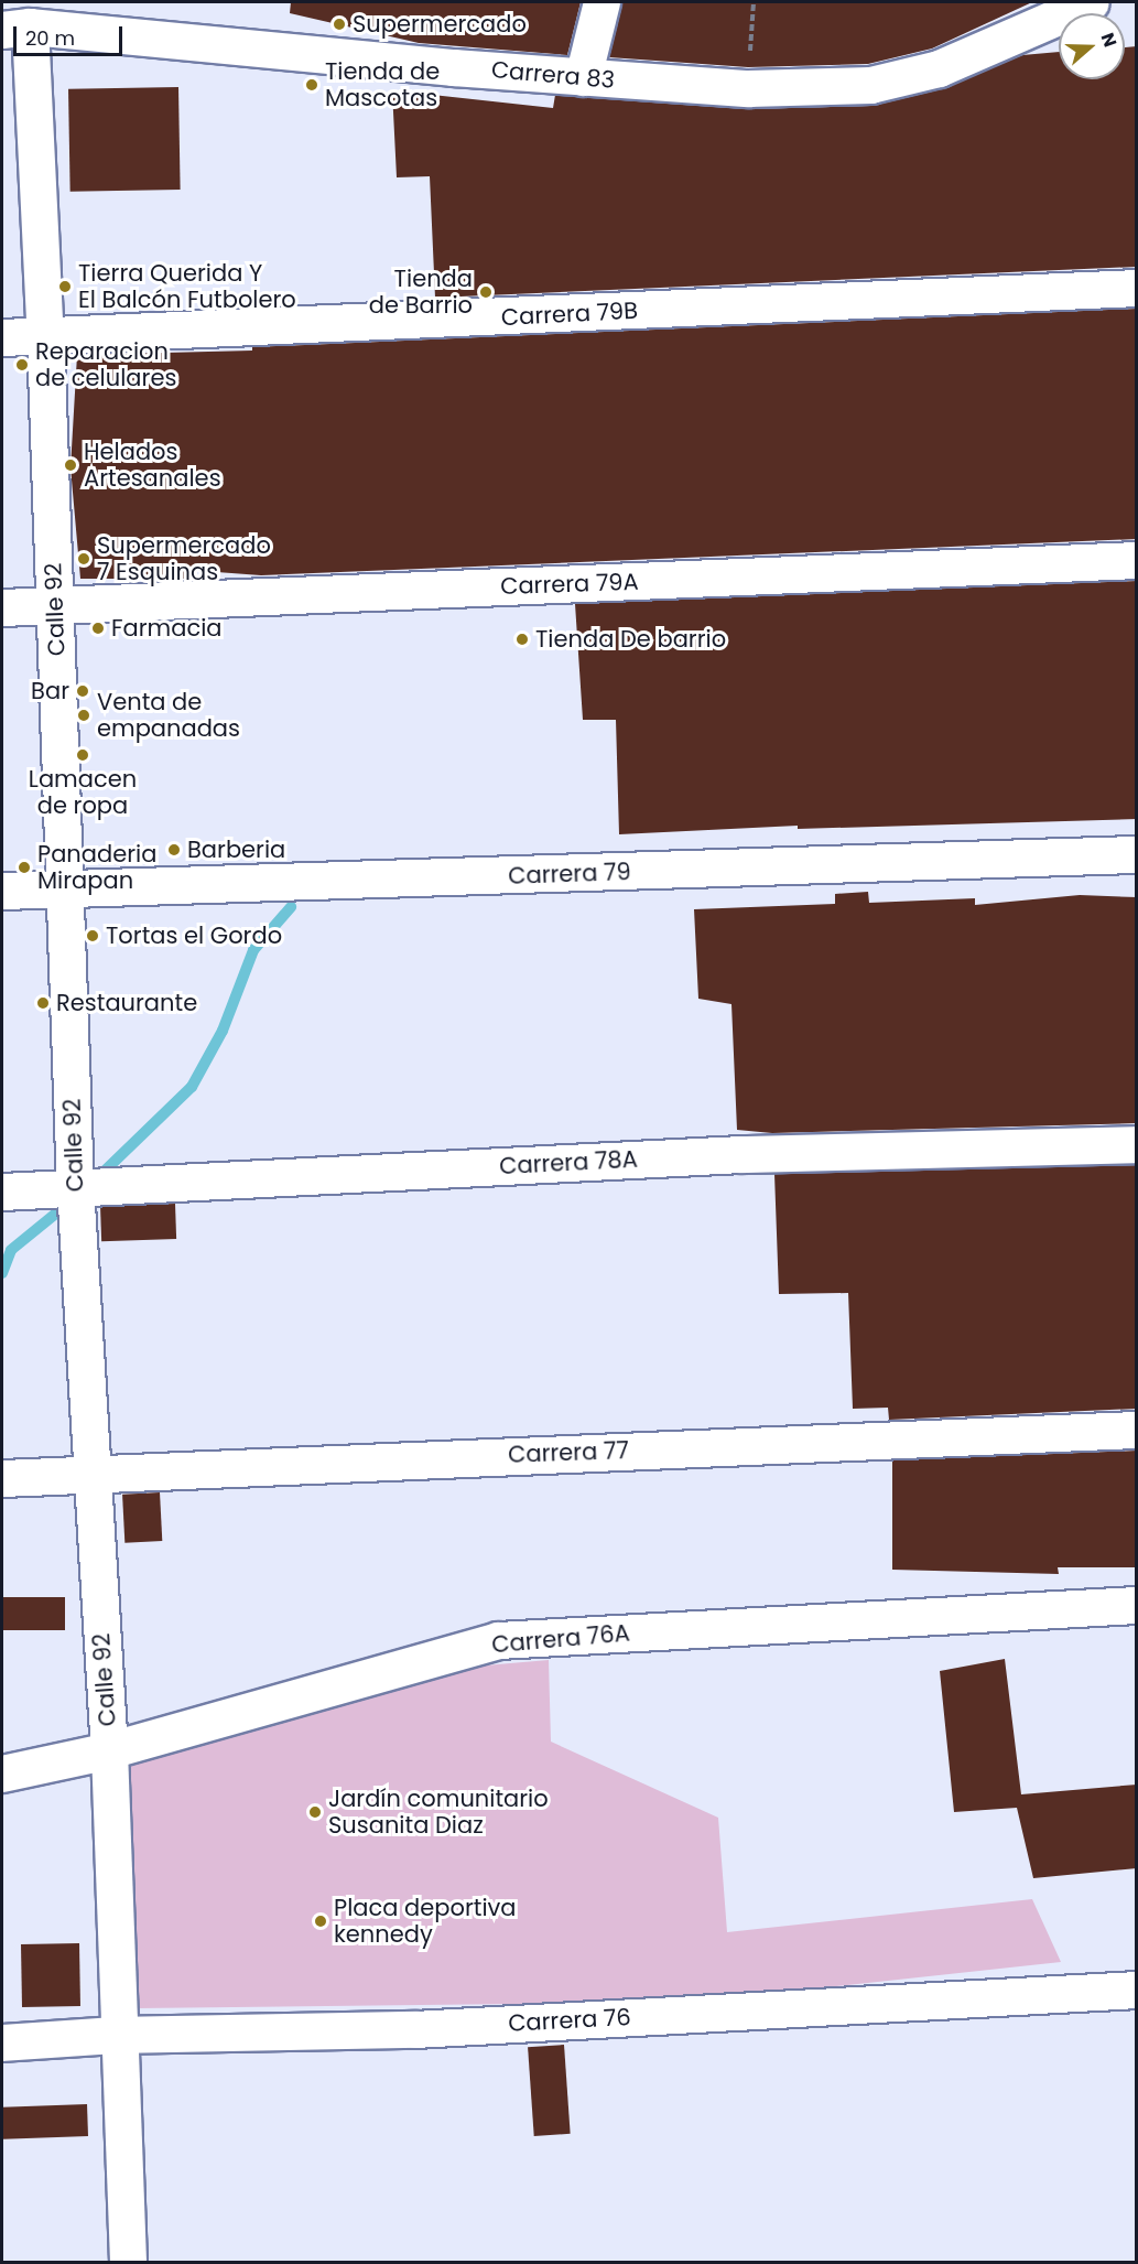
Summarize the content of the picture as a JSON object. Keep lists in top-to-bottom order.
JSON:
{
  "streets": {
    "street": [
      "Carrera 83",
      "Carrera 79B",
      "Carrera 79A",
      "Calle 92",
      "Carrera 79",
      "Carrera 78A",
      "Carrera 77",
      "Carrera 76A",
      "Carrera 76"
    ]
  },
  "crossings": [
    ["Carrera 83", "Calle 92"],
    ["Carrera 79B", "Calle 92"],
    ["Carrera 79A", "Calle 92"],
    ["Calle 92", "Carrera 79"],
    ["Calle 92", "Carrera 78A"],
    ["Calle 92", "Carrera 77"],
    ["Calle 92", "Carrera 76A"],
    ["Calle 92", "Carrera 76"]
  ],
  "places": [
    "Supermercado",
    "Tienda de Mascotas",
    "Tierra Querida Y El Balcón Futbolero",
    "Tienda de Barrio",
    "Reparacion de celulares",
    "Helados Artesanales",
    "Supermercado 7 Esquinas",
    "Farmacia",
    "Tienda De barrio",
    "Bar",
    "Venta de empanadas",
    "Lamacen de ropa",
    "Barberia",
    "Panaderia Mirapan",
    "Tortas el Gordo",
    "Restaurante",
    "Jardín comunitario Susanita Diaz",
    "Placa deportiva kennedy"
  ],
  "scale_bar": "20 m",
  "north": "right"
}
